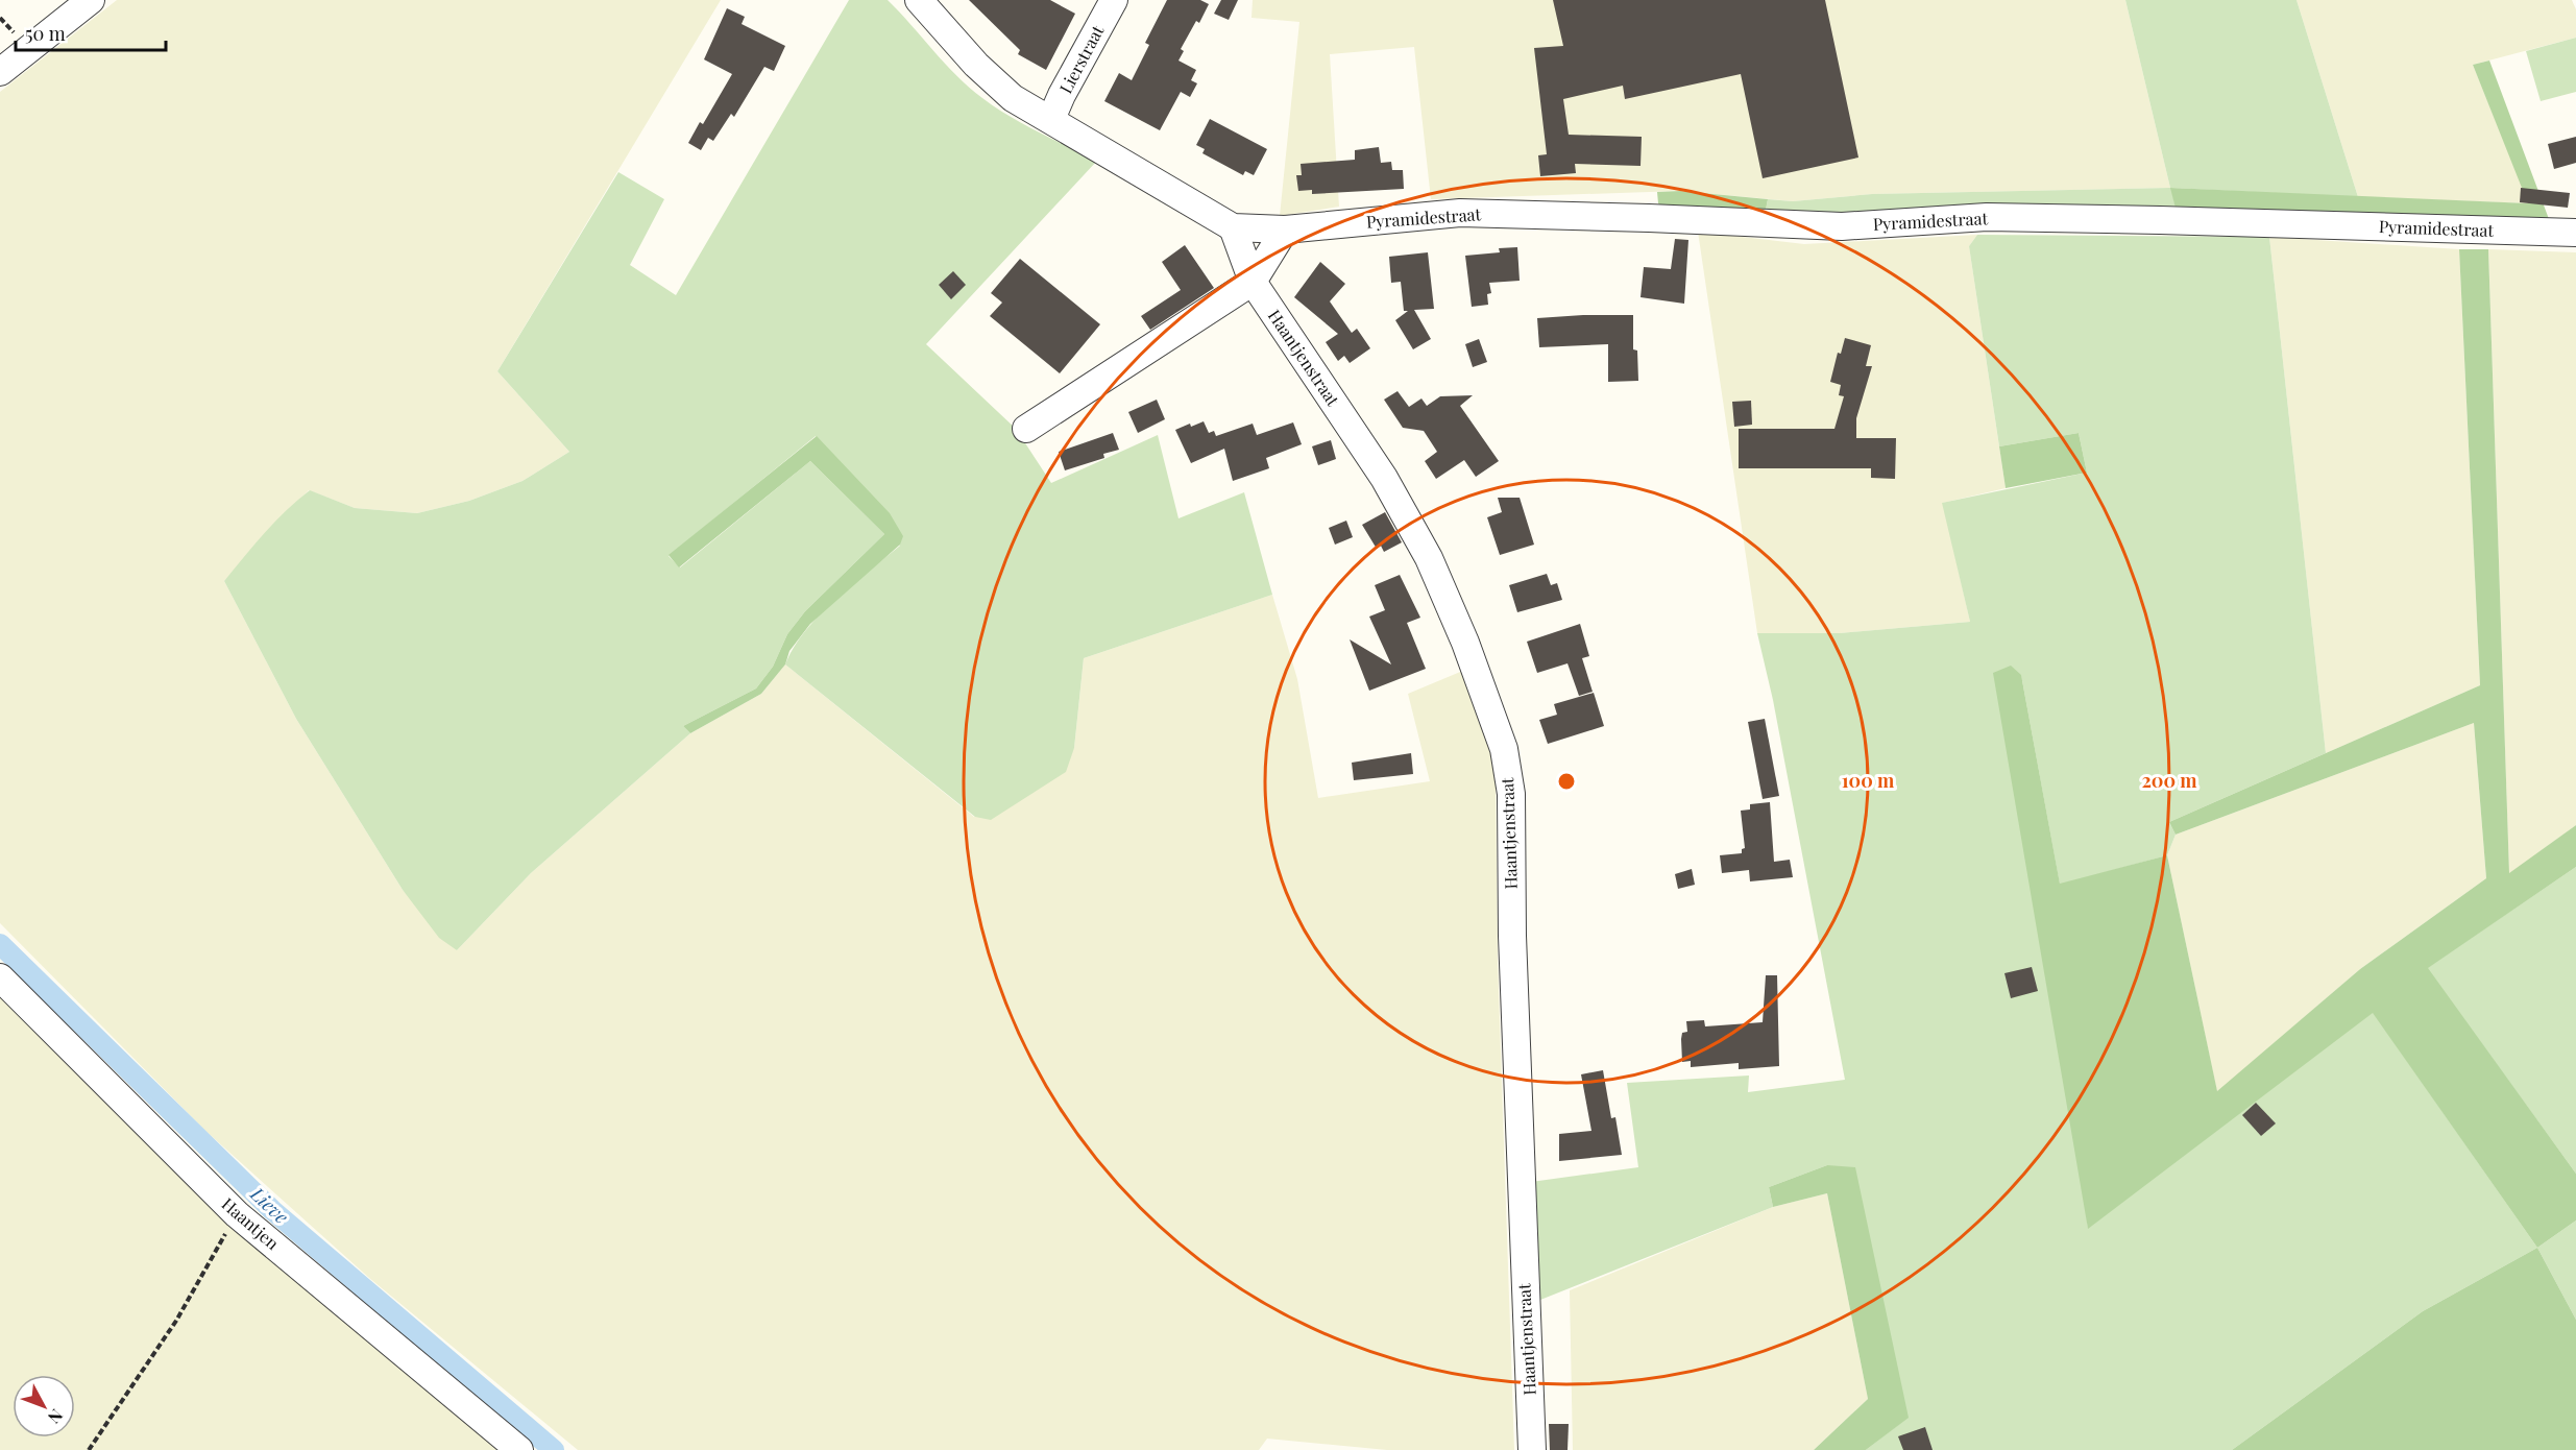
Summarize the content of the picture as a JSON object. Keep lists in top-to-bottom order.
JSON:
{
  "streets": {
    "street": [
      "Lierstraat",
      "Pyramidestraat",
      "Haantjenstraat",
      "Haantjen"
    ]
  },
  "crossings": [
    ["Lierstraat", "Pyramidestraat"],
    ["Pyramidestraat", "Haantjenstraat"]
  ],
  "water": ["Lieve"],
  "scale_bar": "50 m",
  "north": "bottom right",
  "rings": ["100 m", "200 m"]
}
